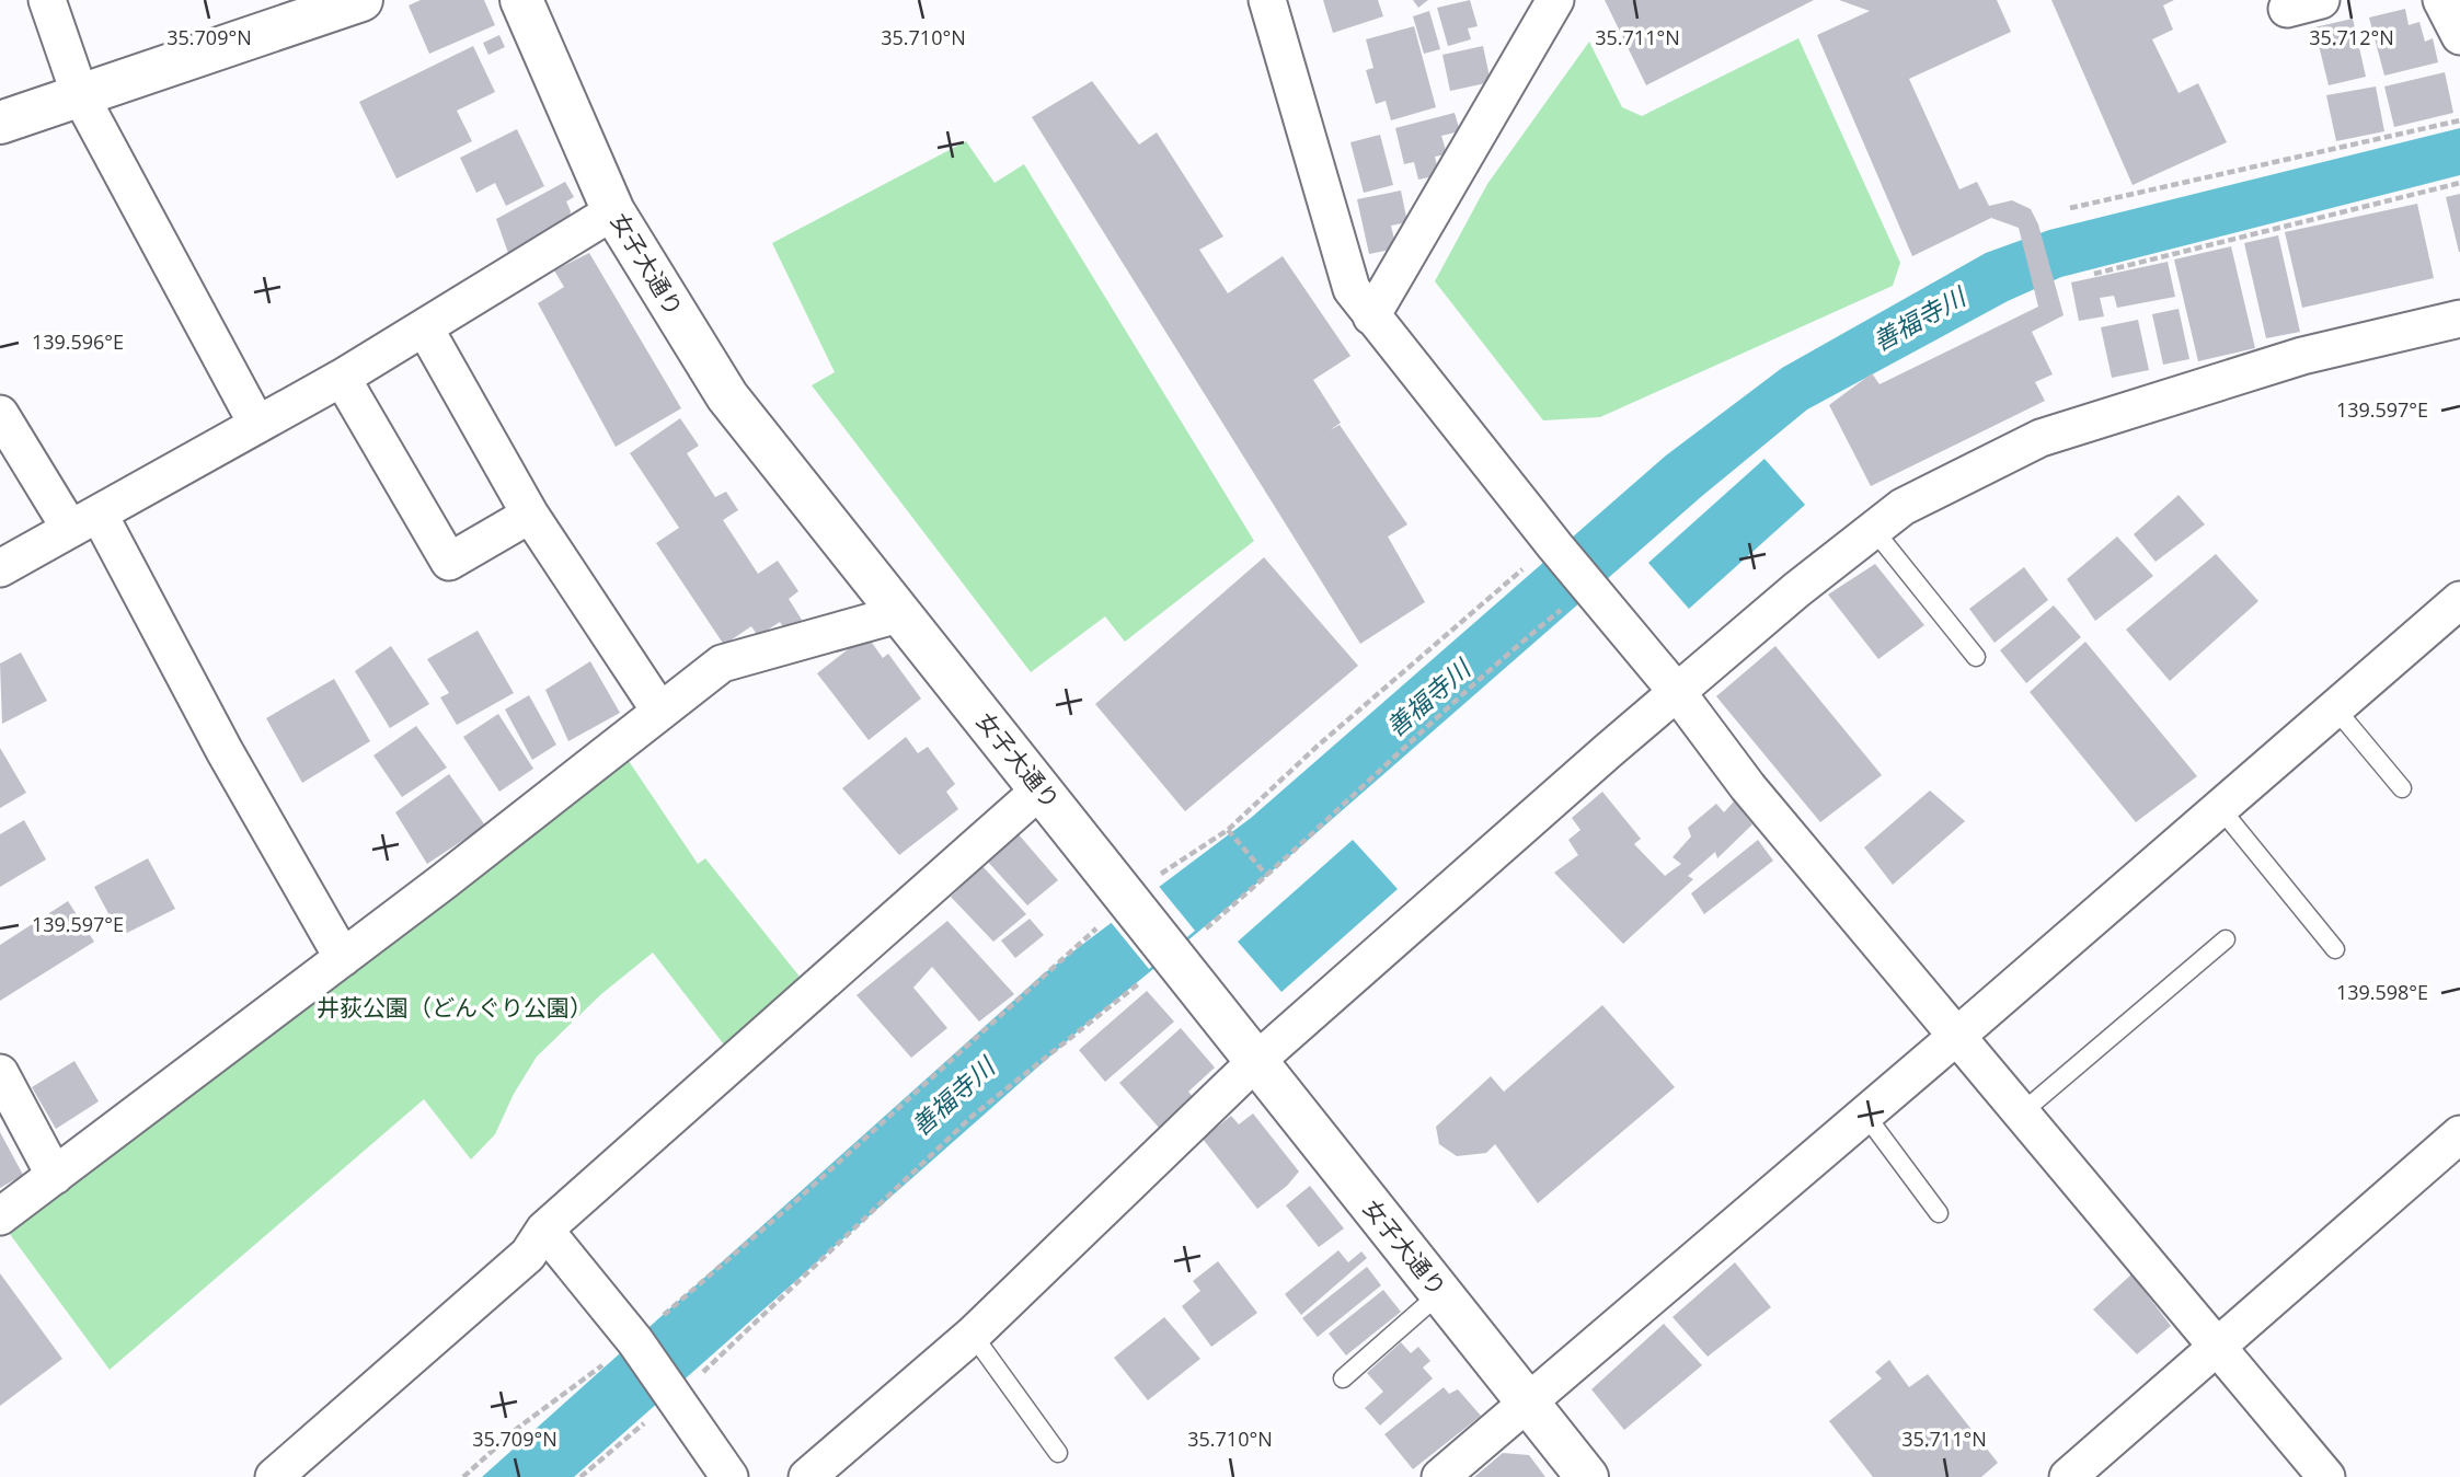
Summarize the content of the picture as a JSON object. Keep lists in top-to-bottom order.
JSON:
{
  "streets": {
    "main road": ["女子大通り"]
  },
  "water": ["善福寺川"],
  "parks": ["井荻公園（どんぐり公園）"],
  "coordinates": [
    "35.709°N",
    "35.710°N",
    "35.711°N",
    "35.712°N",
    "139.596°E",
    "139.597°E",
    "139.598°E"
  ]
}
